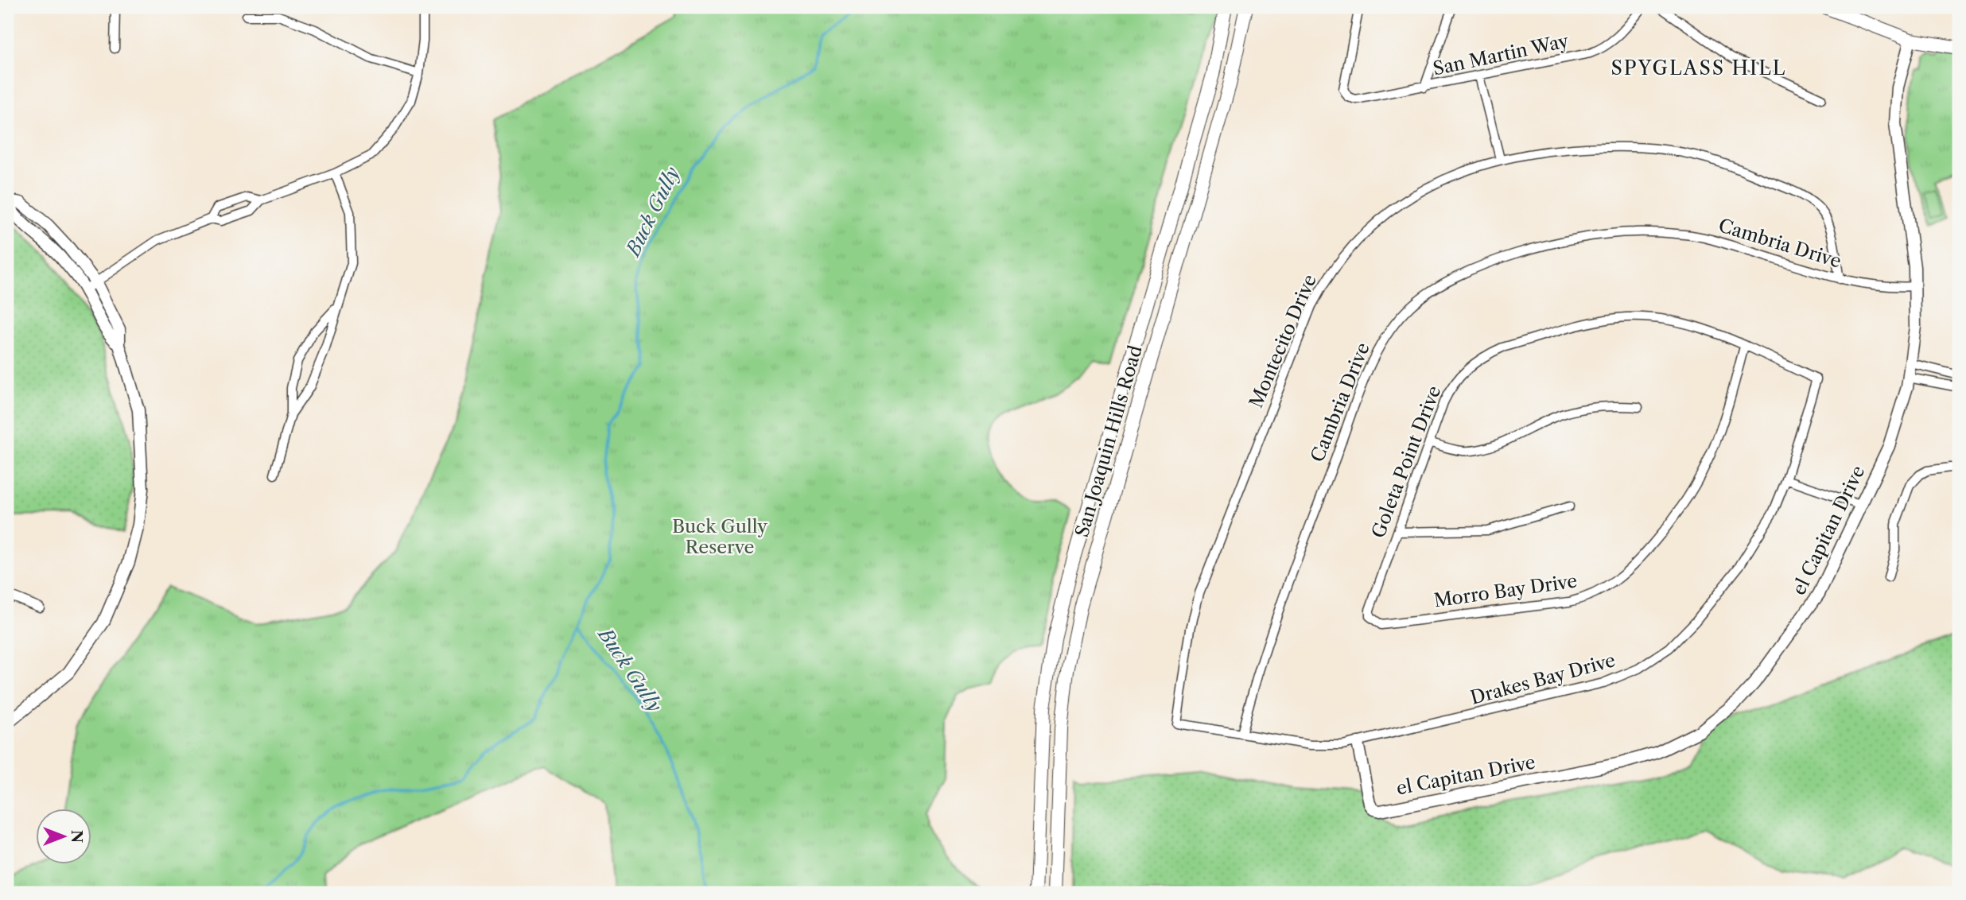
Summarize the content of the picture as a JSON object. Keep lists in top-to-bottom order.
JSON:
{
  "streets": {
    "main road": ["San Joaquin Hills Road"],
    "street": [
      "San Martin Way",
      "Cambria Drive",
      "Montecito Drive",
      "Goleta Point Drive",
      "el Capitan Drive",
      "Morro Bay Drive",
      "Drakes Bay Drive"
    ]
  },
  "crossings": [
    ["Cambria Drive", "Montecito Drive"],
    ["Cambria Drive", "el Capitan Drive"],
    ["Cambria Drive", "Drakes Bay Drive"],
    ["Montecito Drive", "Drakes Bay Drive"],
    ["Goleta Point Drive", "Morro Bay Drive"],
    ["Goleta Point Drive", "Drakes Bay Drive"],
    ["el Capitan Drive", "Drakes Bay Drive"]
  ],
  "districts": ["SPYGLASS HILL"],
  "water": ["Buck Gully"],
  "parks": ["Buck Gully Reserve"],
  "north": "right"
}
